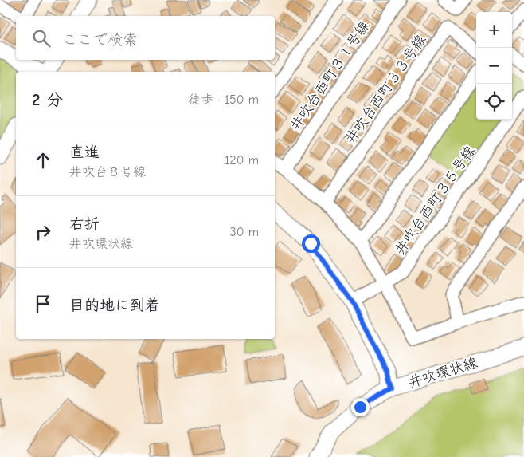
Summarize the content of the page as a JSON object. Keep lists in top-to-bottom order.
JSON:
{
  "streets": {
    "street": [
      "井吹台西町３１号線",
      "井吹台西町３３号線",
      "井吹台西町３５号線",
      "井吹環状線"
    ]
  },
  "page": {
    "map_buttons": ["+", "−"],
    "search": "ここで検索",
    "heading": ["2 分", "徒歩 · 150 m"],
    "list": [
      ["直進", "井吹台８号線", "120 m"],
      ["右折", "井吹環状線", "30 m"],
      "目的地に到着"
    ]
  }
}
